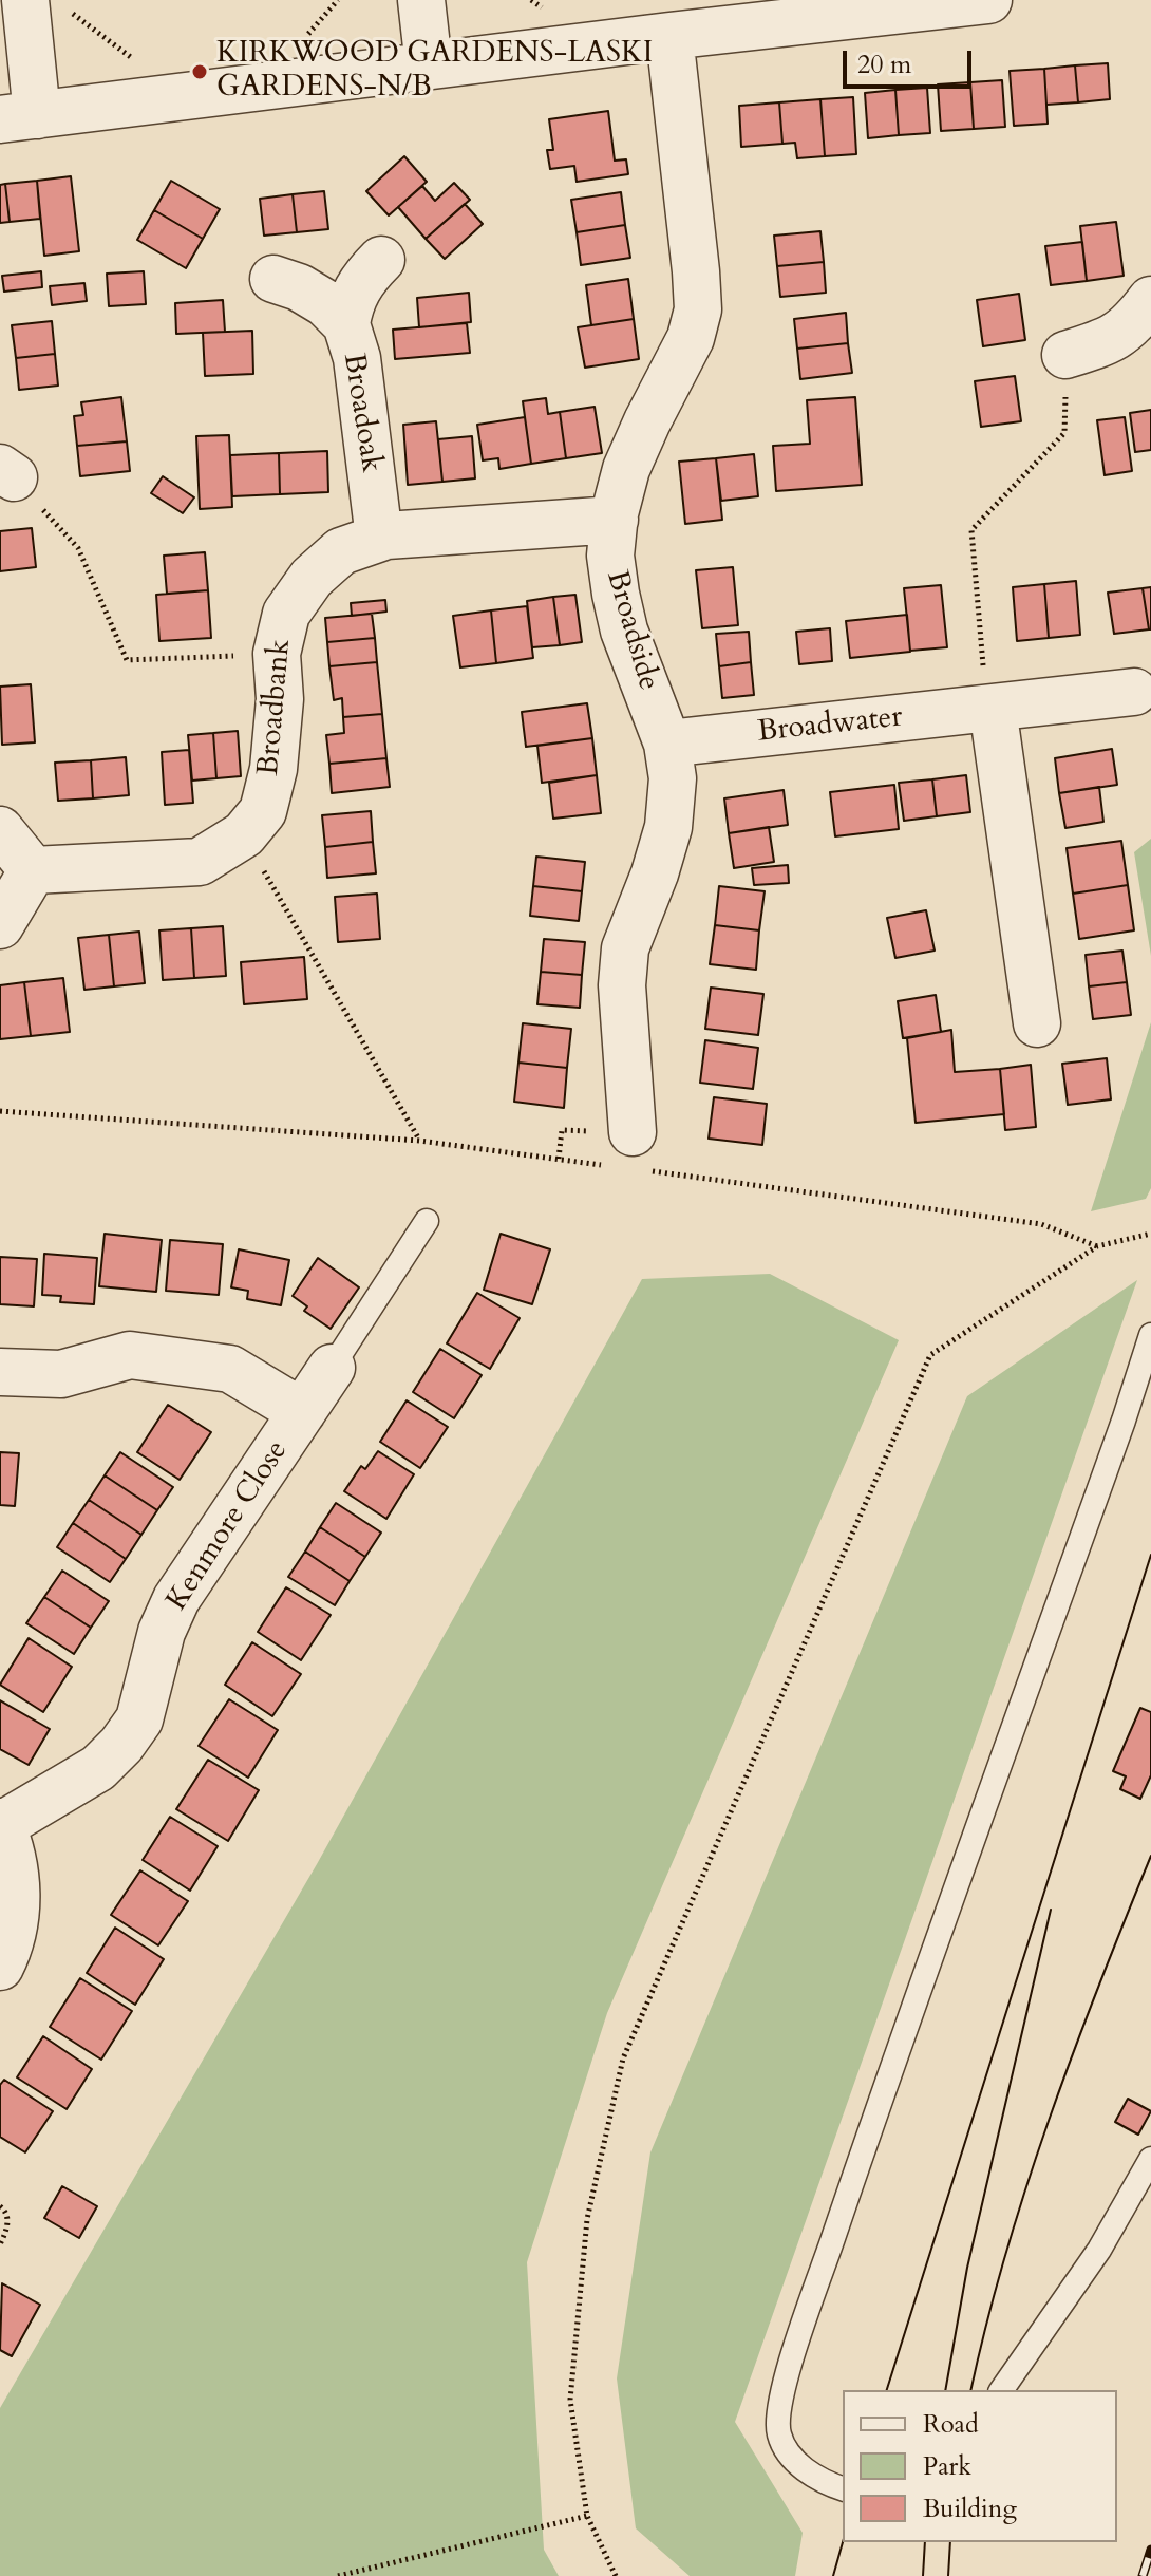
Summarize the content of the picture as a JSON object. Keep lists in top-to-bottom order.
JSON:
{
  "streets": {
    "street": [
      "Broadoak",
      "Broadside",
      "Broadbank",
      "Broadwater",
      "Kenmore Close"
    ]
  },
  "crossings": [
    ["Broadoak", "Broadbank"],
    ["Broadside", "Broadbank"],
    ["Broadside", "Broadwater"]
  ],
  "places": ["KIRKWOOD GARDENS-LASKI GARDENS-N/B"],
  "legend": ["Road", "Park", "Building"],
  "scale_bar": "20 m"
}
